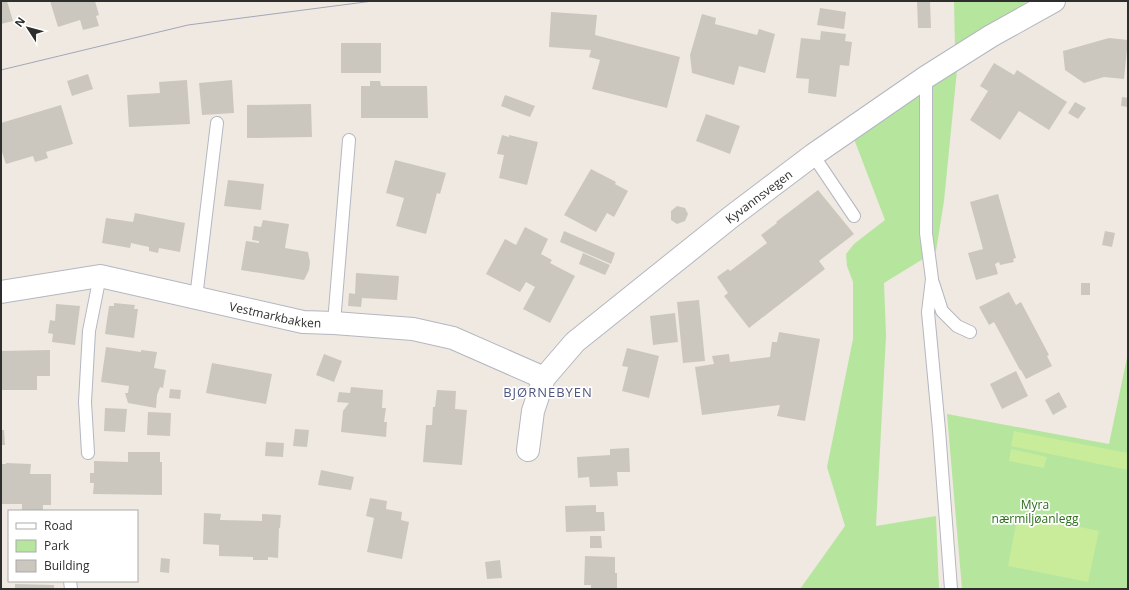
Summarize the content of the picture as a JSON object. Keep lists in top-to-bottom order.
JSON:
{
  "streets": {
    "street": ["Kyvannsvegen", "Vestmarkbakken"]
  },
  "crossings": [
    ["Kyvannsvegen", "Vestmarkbakken"]
  ],
  "districts": ["BJØRNEBYEN"],
  "parks": ["Myra nærmiljøanlegg"],
  "legend": ["Road", "Park", "Building"],
  "north": "top left"
}
